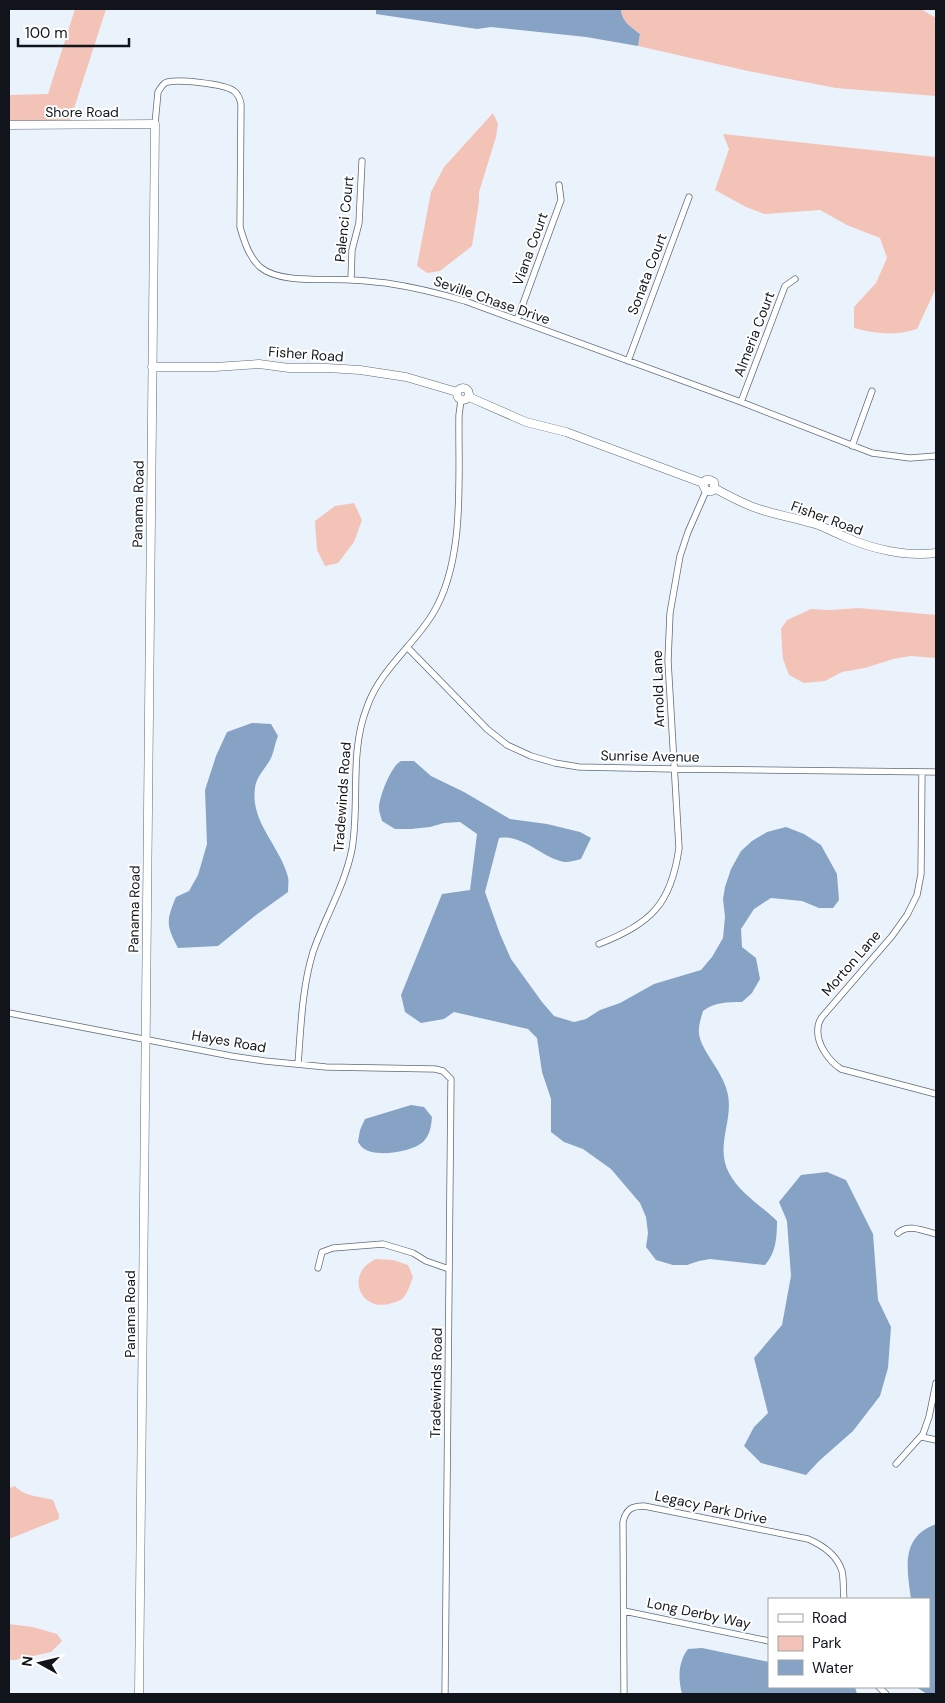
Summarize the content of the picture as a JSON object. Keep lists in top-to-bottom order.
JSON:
{
  "streets": {
    "street": [
      "Shore Road",
      "Palenci Court",
      "Viana Court",
      "Sonata Court",
      "Seville Chase Drive",
      "Almeria Court",
      "Fisher Road",
      "Panama Road",
      "Arnold Lane",
      "Sunrise Avenue",
      "Tradewinds Road",
      "Morton Lane",
      "Hayes Road",
      "Legacy Park Drive",
      "Long Derby Way"
    ]
  },
  "crossings": [
    ["Shore Road", "Seville Chase Drive"],
    ["Shore Road", "Panama Road"],
    ["Palenci Court", "Seville Chase Drive"],
    ["Viana Court", "Seville Chase Drive"],
    ["Sonata Court", "Seville Chase Drive"],
    ["Seville Chase Drive", "Almeria Court"],
    ["Seville Chase Drive", "Panama Road"],
    ["Fisher Road", "Panama Road"],
    ["Fisher Road", "Arnold Lane"],
    ["Fisher Road", "Tradewinds Road"],
    ["Panama Road", "Hayes Road"],
    ["Arnold Lane", "Sunrise Avenue"],
    ["Sunrise Avenue", "Tradewinds Road"],
    ["Sunrise Avenue", "Morton Lane"],
    ["Tradewinds Road", "Hayes Road"],
    ["Legacy Park Drive", "Long Derby Way"]
  ],
  "legend": ["Road", "Park", "Water"],
  "scale_bar": "100 m",
  "north": "left"
}
